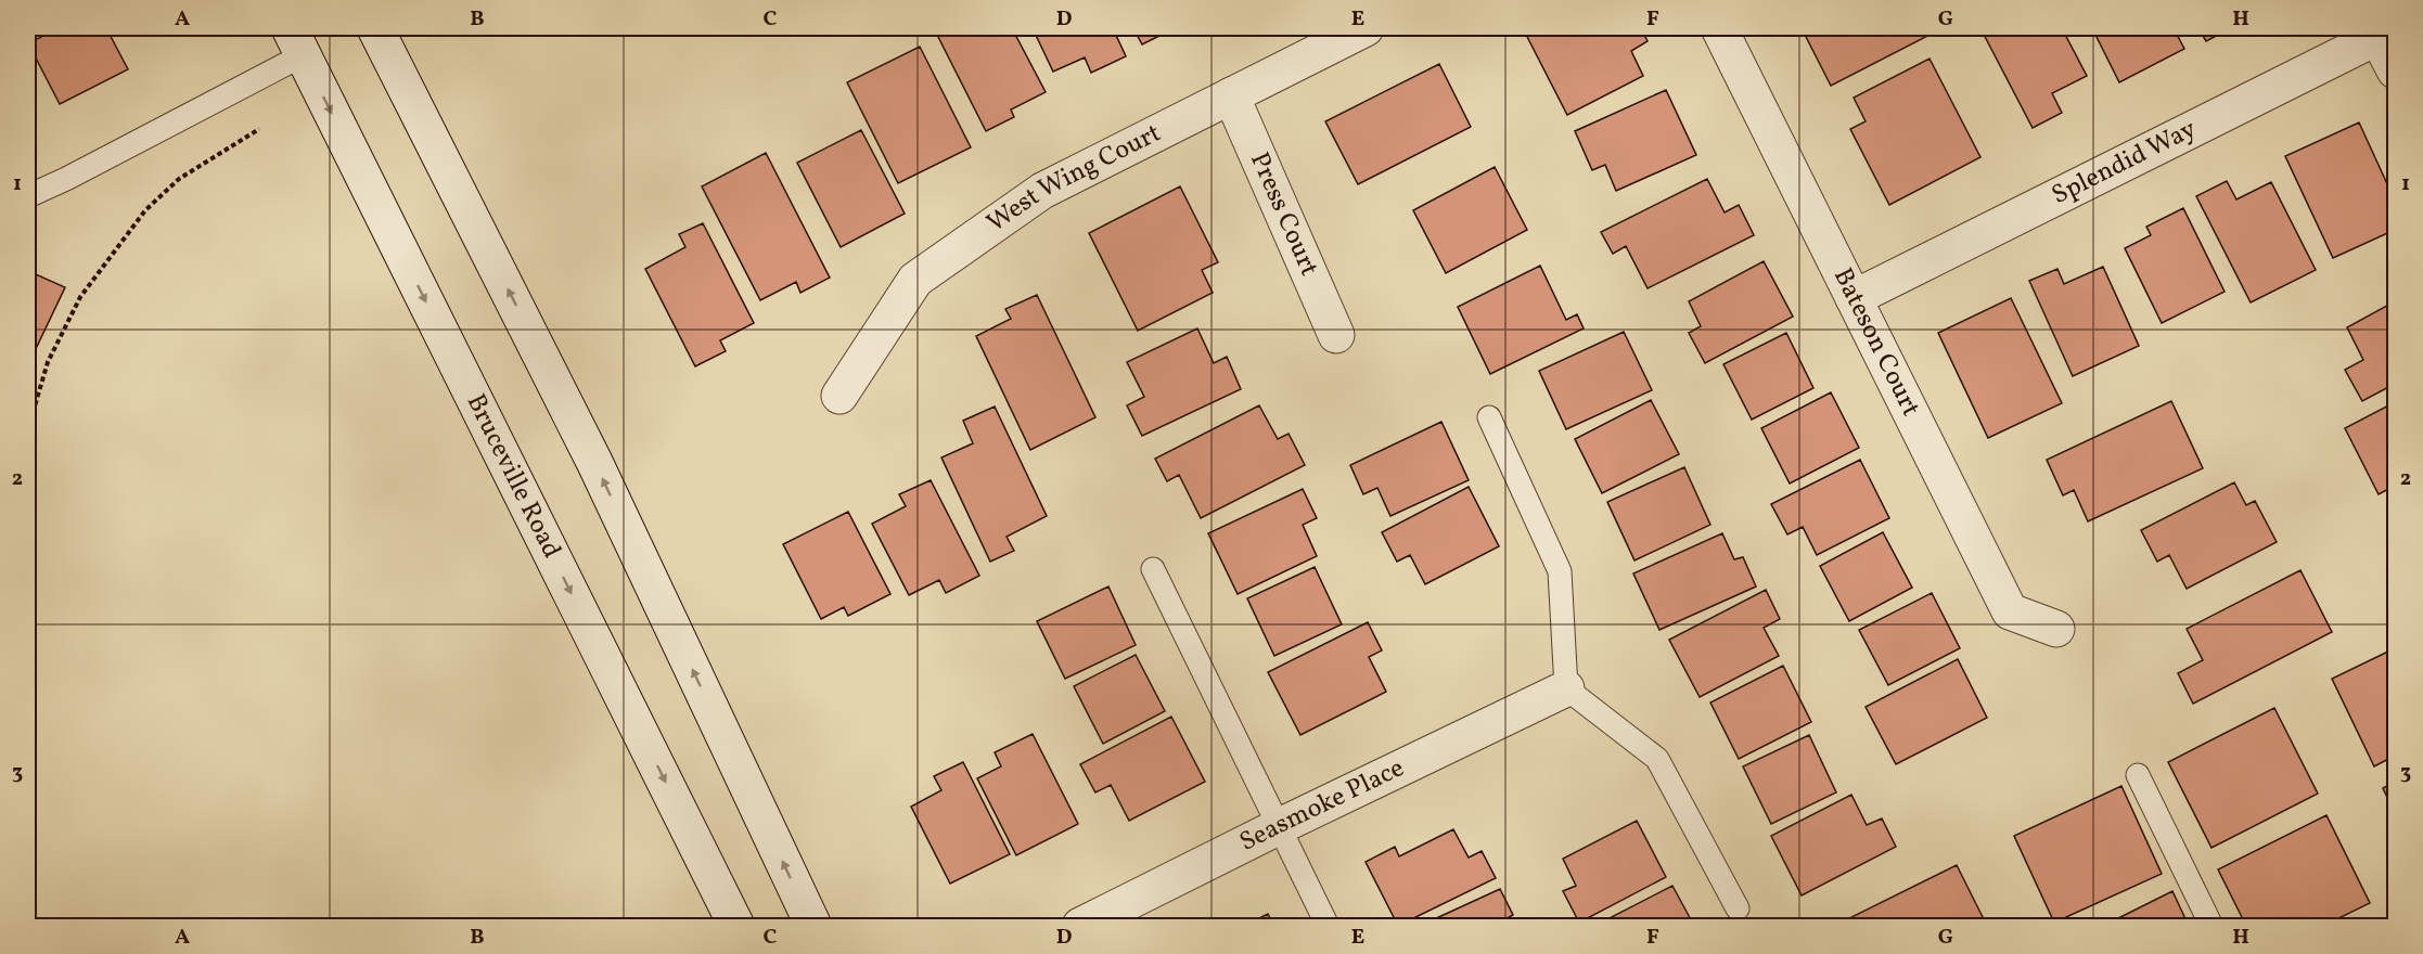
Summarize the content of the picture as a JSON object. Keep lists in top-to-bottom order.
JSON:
{
  "streets": {
    "street": [
      "Splendid Way",
      "West Wing Court",
      "Press Court",
      "Bateson Court",
      "Bruceville Road",
      "Seasmoke Place"
    ]
  },
  "crossings": [
    ["Splendid Way", "Bateson Court"],
    ["West Wing Court", "Press Court"]
  ],
  "grid": {
    "columns": [
      "A",
      "B",
      "C",
      "D",
      "E",
      "F",
      "G",
      "H"
    ],
    "rows": ["1", "2", "3"]
  }
}
